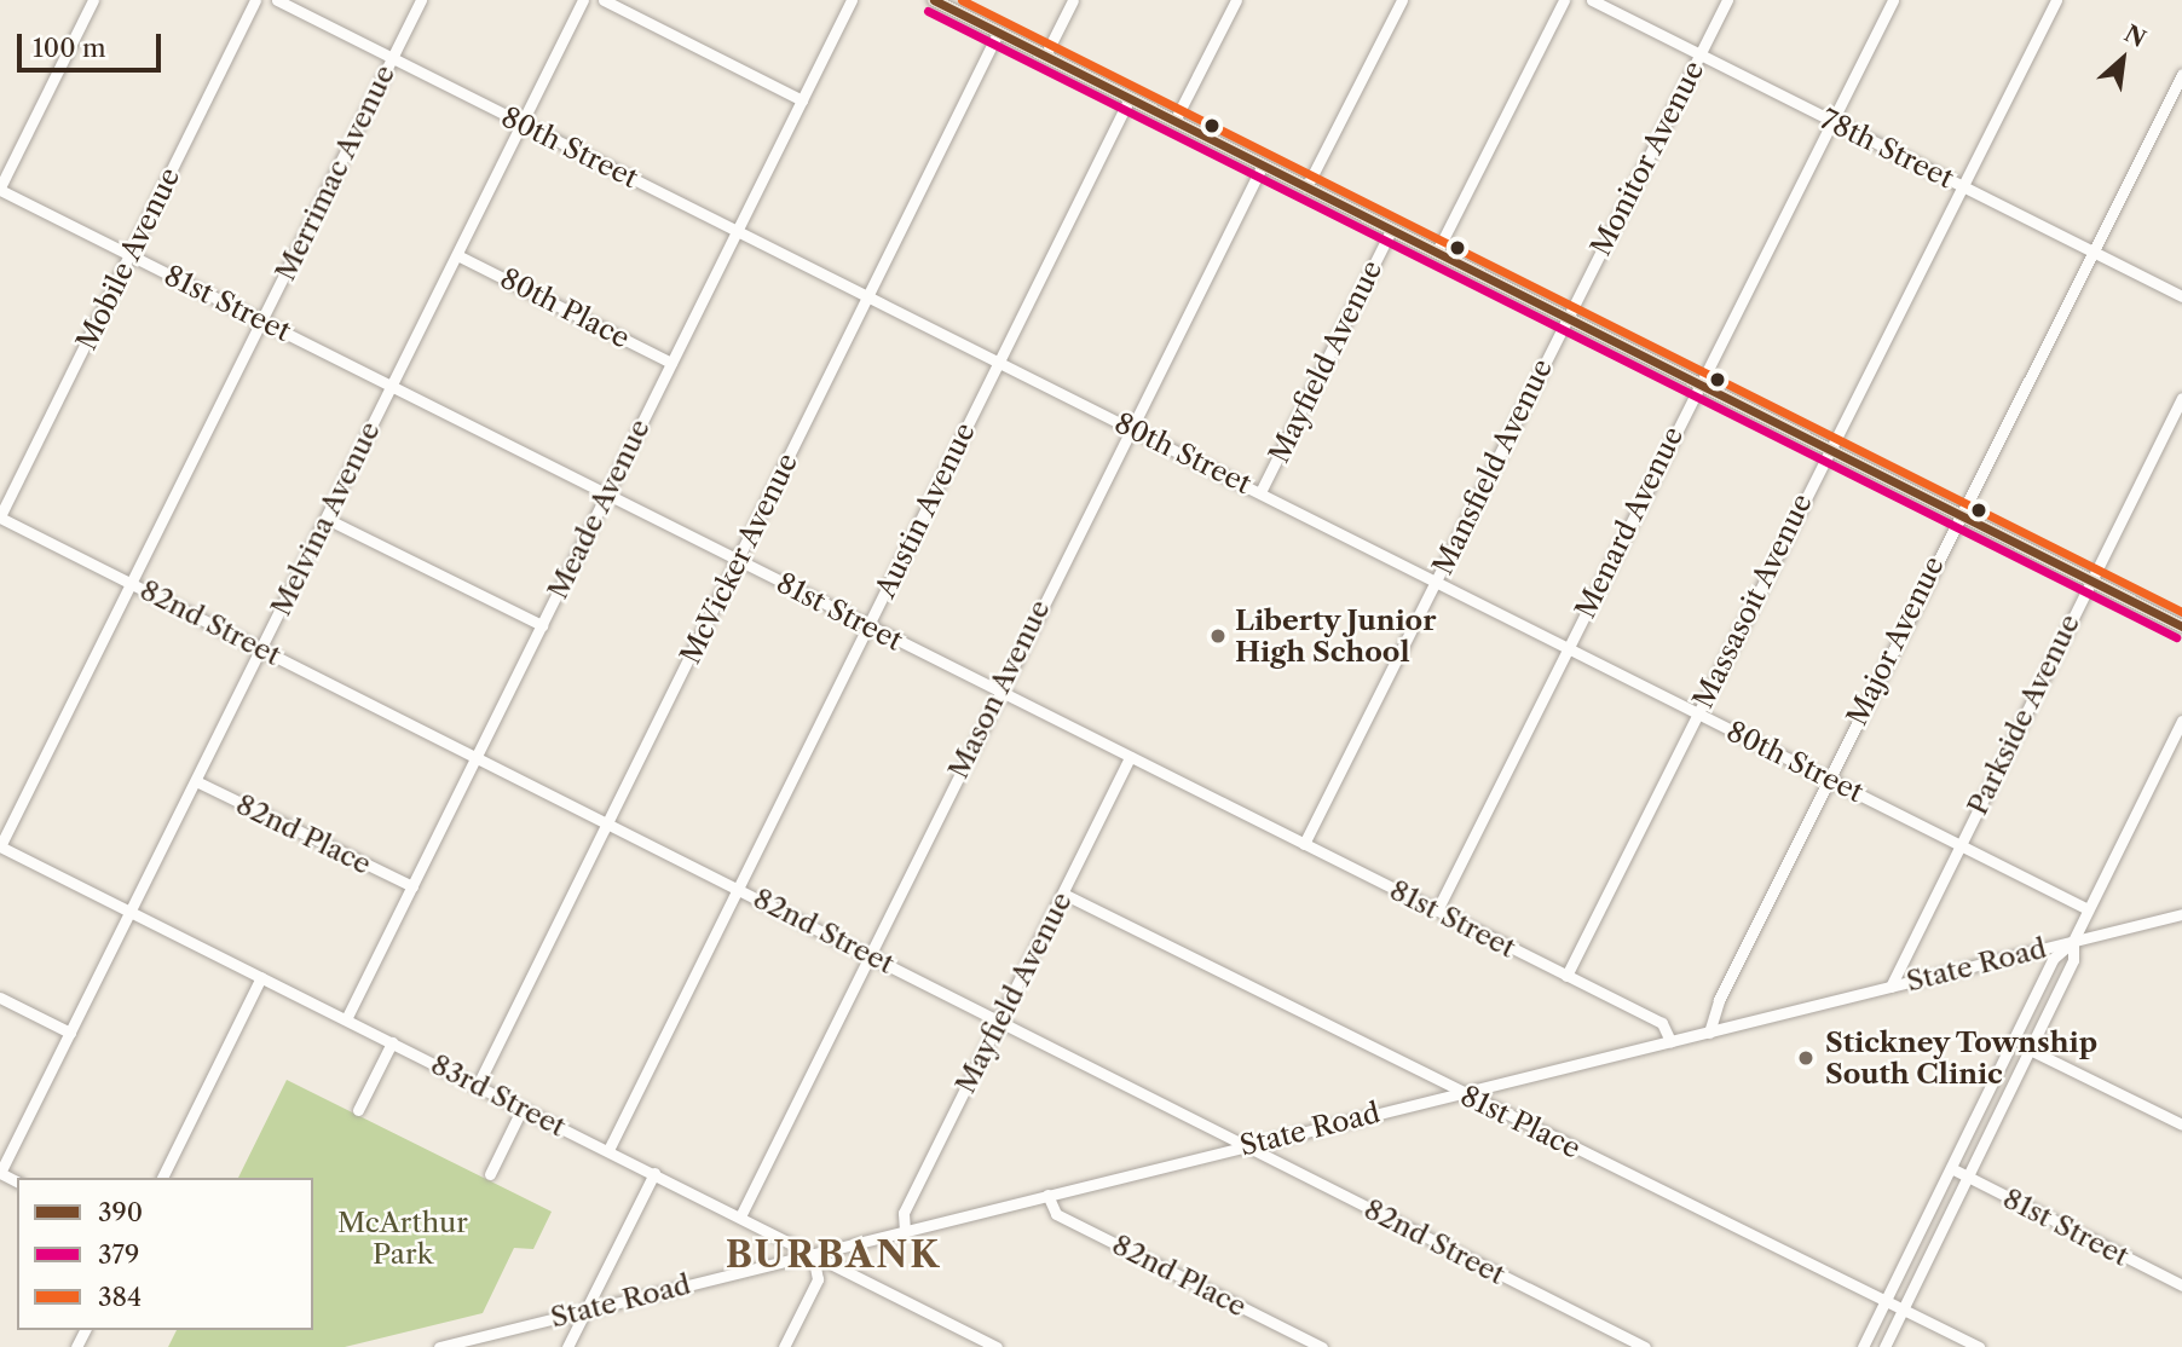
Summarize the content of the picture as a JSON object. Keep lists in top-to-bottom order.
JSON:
{
  "streets": {
    "street": [
      "80th Street",
      "78th Street",
      "Monitor Avenue",
      "Merrimac Avenue",
      "Mobile Avenue",
      "81st Street",
      "80th Place",
      "Mayfield Avenue",
      "Mansfield Avenue",
      "Meade Avenue",
      "Austin Avenue",
      "Melvina Avenue",
      "Menard Avenue",
      "McVicker Avenue",
      "Massasoit Avenue",
      "82nd Street",
      "Major Avenue",
      "Mason Avenue",
      "Parkside Avenue",
      "82nd Place",
      "State Road",
      "83rd Street",
      "81st Place"
    ]
  },
  "crossings": [
    ["80th Street", "Merrimac Avenue"],
    ["80th Street", "Mayfield Avenue"],
    ["80th Street", "Mansfield Avenue"],
    ["80th Street", "Meade Avenue"],
    ["80th Street", "Austin Avenue"],
    ["80th Street", "Melvina Avenue"],
    ["80th Street", "Menard Avenue"],
    ["80th Street", "McVicker Avenue"],
    ["80th Street", "Massasoit Avenue"],
    ["80th Street", "Major Avenue"],
    ["80th Street", "Mason Avenue"],
    ["80th Street", "Parkside Avenue"],
    ["78th Street", "Monitor Avenue"],
    ["78th Street", "Menard Avenue"],
    ["78th Street", "Massasoit Avenue"],
    ["78th Street", "Major Avenue"],
    ["Monitor Avenue", "Mansfield Avenue"],
    ["Merrimac Avenue", "81st Street"],
    ["Merrimac Avenue", "82nd Street"],
    ["Merrimac Avenue", "83rd Street"],
    ["Mobile Avenue", "81st Street"],
    ["Mobile Avenue", "82nd Street"],
    ["81st Street", "Mayfield Avenue"],
    ["81st Street", "Mansfield Avenue"],
    ["81st Street", "Meade Avenue"],
    ["81st Street", "Austin Avenue"],
    ["81st Street", "Melvina Avenue"],
    ["81st Street", "Menard Avenue"],
    ["81st Street", "McVicker Avenue"],
    ["81st Street", "Massasoit Avenue"],
    ["81st Street", "Mason Avenue"],
    ["81st Street", "State Road"],
    ["80th Place", "Meade Avenue"],
    ["80th Place", "Melvina Avenue"],
    ["Mayfield Avenue", "82nd Street"],
    ["Mayfield Avenue", "State Road"],
    ["Mayfield Avenue", "81st Place"],
    ["Meade Avenue", "82nd Street"],
    ["Meade Avenue", "82nd Place"],
    ["Meade Avenue", "83rd Street"],
    ["Austin Avenue", "82nd Street"],
    ["Austin Avenue", "83rd Street"],
    ["Melvina Avenue", "82nd Street"],
    ["Melvina Avenue", "82nd Place"],
    ["Melvina Avenue", "83rd Street"],
    ["McVicker Avenue", "82nd Street"],
    ["McVicker Avenue", "83rd Street"],
    ["82nd Street", "Mason Avenue"],
    ["82nd Street", "State Road"],
    ["Major Avenue", "State Road"],
    ["Mason Avenue", "83rd Street"],
    ["Parkside Avenue", "State Road"],
    ["82nd Place", "State Road"],
    ["State Road", "83rd Street"],
    ["State Road", "81st Place"]
  ],
  "districts": ["BURBANK"],
  "parks": ["McArthur Park"],
  "places": ["Liberty Junior High School", "Stickney Township South Clinic"],
  "lines": ["transit line 390", "transit line 384", "transit line 379"],
  "legend": ["390", "379", "384"],
  "scale_bar": "100 m",
  "north": "top right"
}
